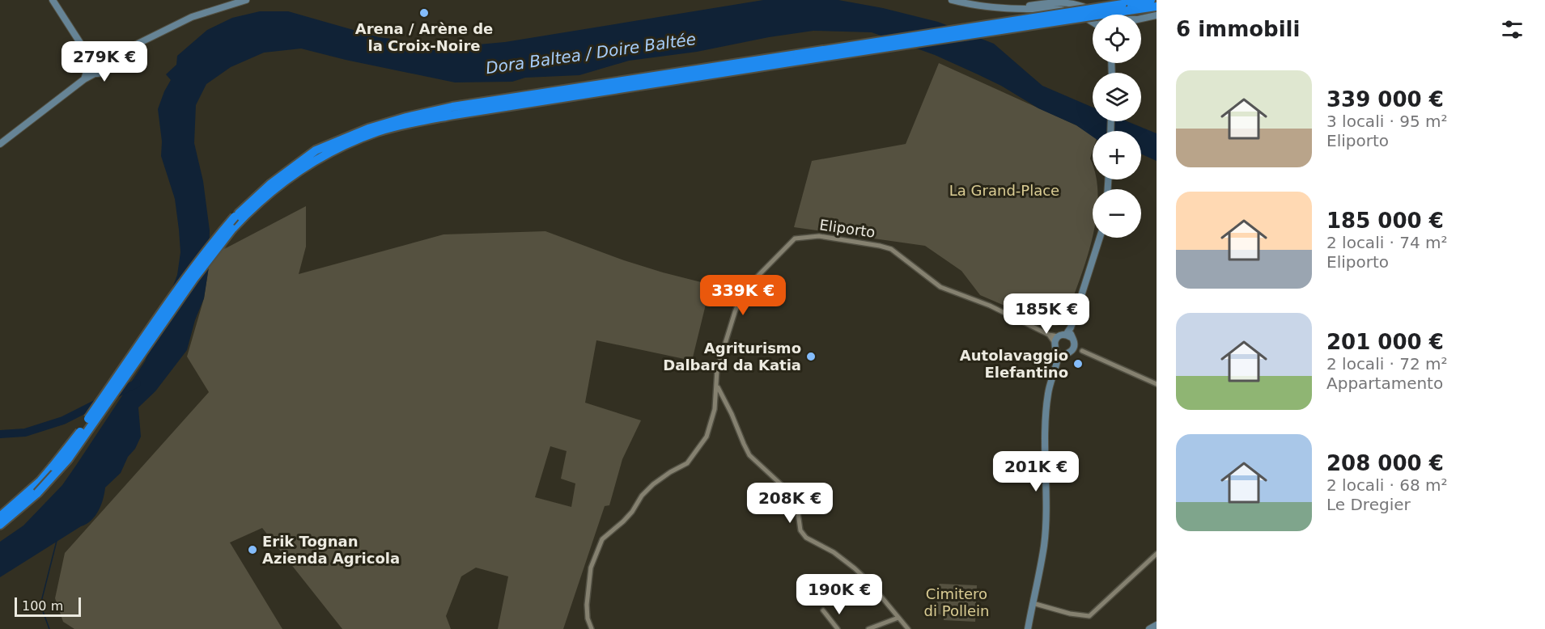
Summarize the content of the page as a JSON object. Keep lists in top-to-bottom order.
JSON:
{
  "streets": {
    "street": ["Eliporto"]
  },
  "water": ["Dora Baltea / Doire Baltée"],
  "parks": ["La Grand-Place", "Cimitero di Pollein"],
  "places": [
    "Arena / Arène de la Croix-Noire",
    "Agriturismo Dalbard da Katia",
    "Autolavaggio Elefantino",
    "Erik Tognan Azienda Agricola"
  ],
  "scale_bar": "100 m",
  "page": {
    "heading": "6 immobili",
    "map_buttons": ["+", "−"],
    "price": [
      "279K €",
      "339K €",
      "185K €",
      "201K €",
      "208K €",
      "190K €"
    ],
    "list": [
      {
        "name": "339 000 €",
        "note": "3 locali · 95 m² · Eliporto"
      },
      {
        "name": "185 000 €",
        "note": "2 locali · 74 m² · Eliporto"
      },
      {
        "name": "201 000 €",
        "note": "2 locali · 72 m² · Appartamento"
      },
      {
        "name": "208 000 €",
        "note": "2 locali · 68 m² · Le Dregier"
      }
    ],
    "scale": "100 m"
  }
}
